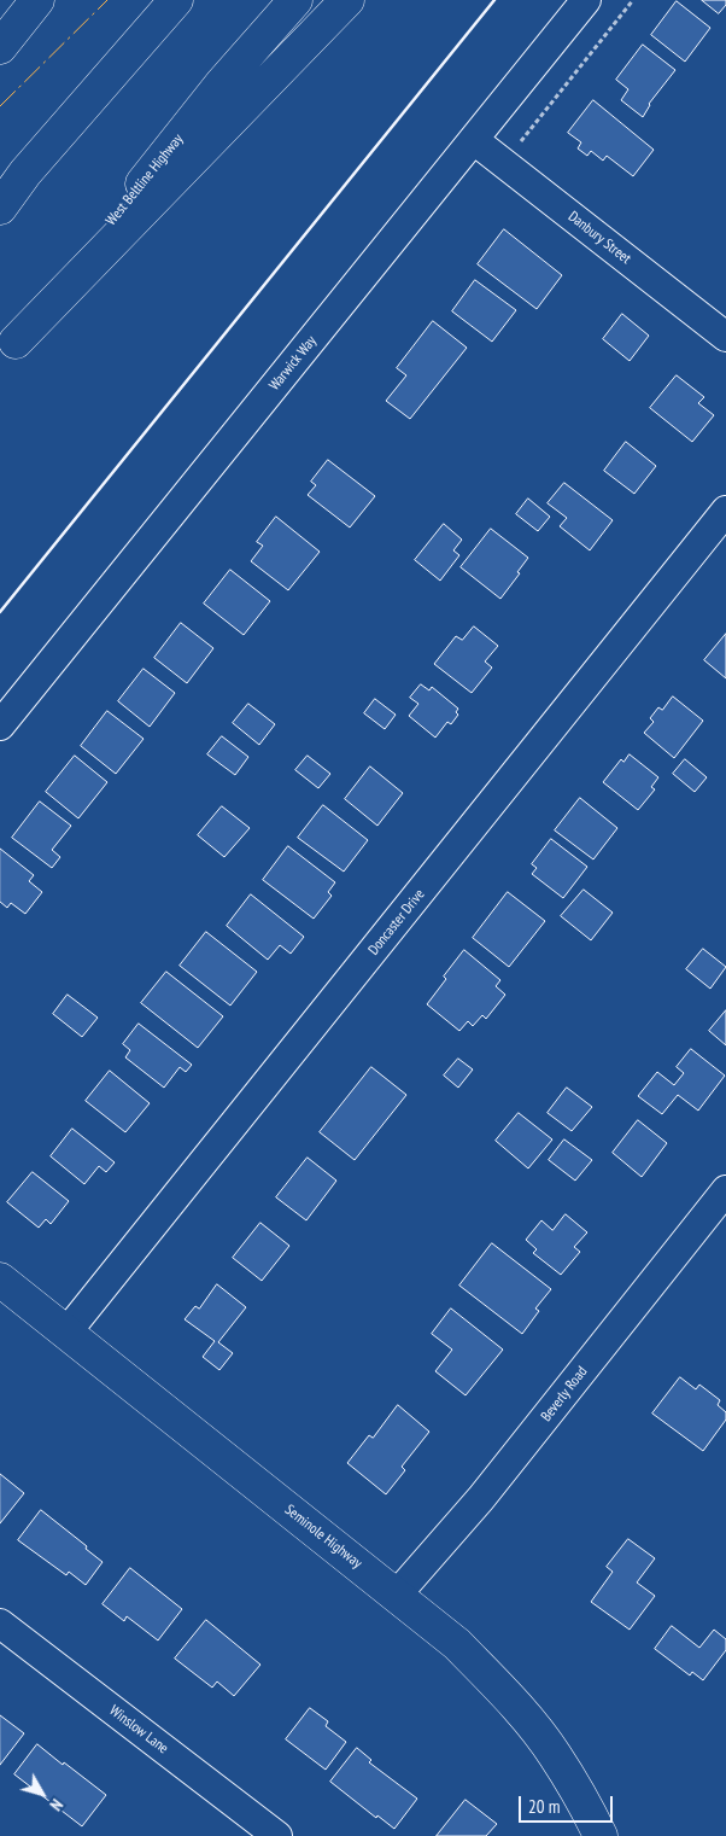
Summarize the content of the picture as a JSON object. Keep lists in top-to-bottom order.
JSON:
{
  "streets": {
    "main road": ["West Beltline Highway", "Seminole Highway"],
    "street": [
      "Danbury Street",
      "Warwick Way",
      "Doncaster Drive",
      "Beverly Road",
      "Winslow Lane"
    ]
  },
  "crossings": [
    ["Danbury Street", "Warwick Way"],
    ["Doncaster Drive", "Seminole Highway"],
    ["Beverly Road", "Seminole Highway"]
  ],
  "scale_bar": "20 m",
  "north": "bottom right"
}
